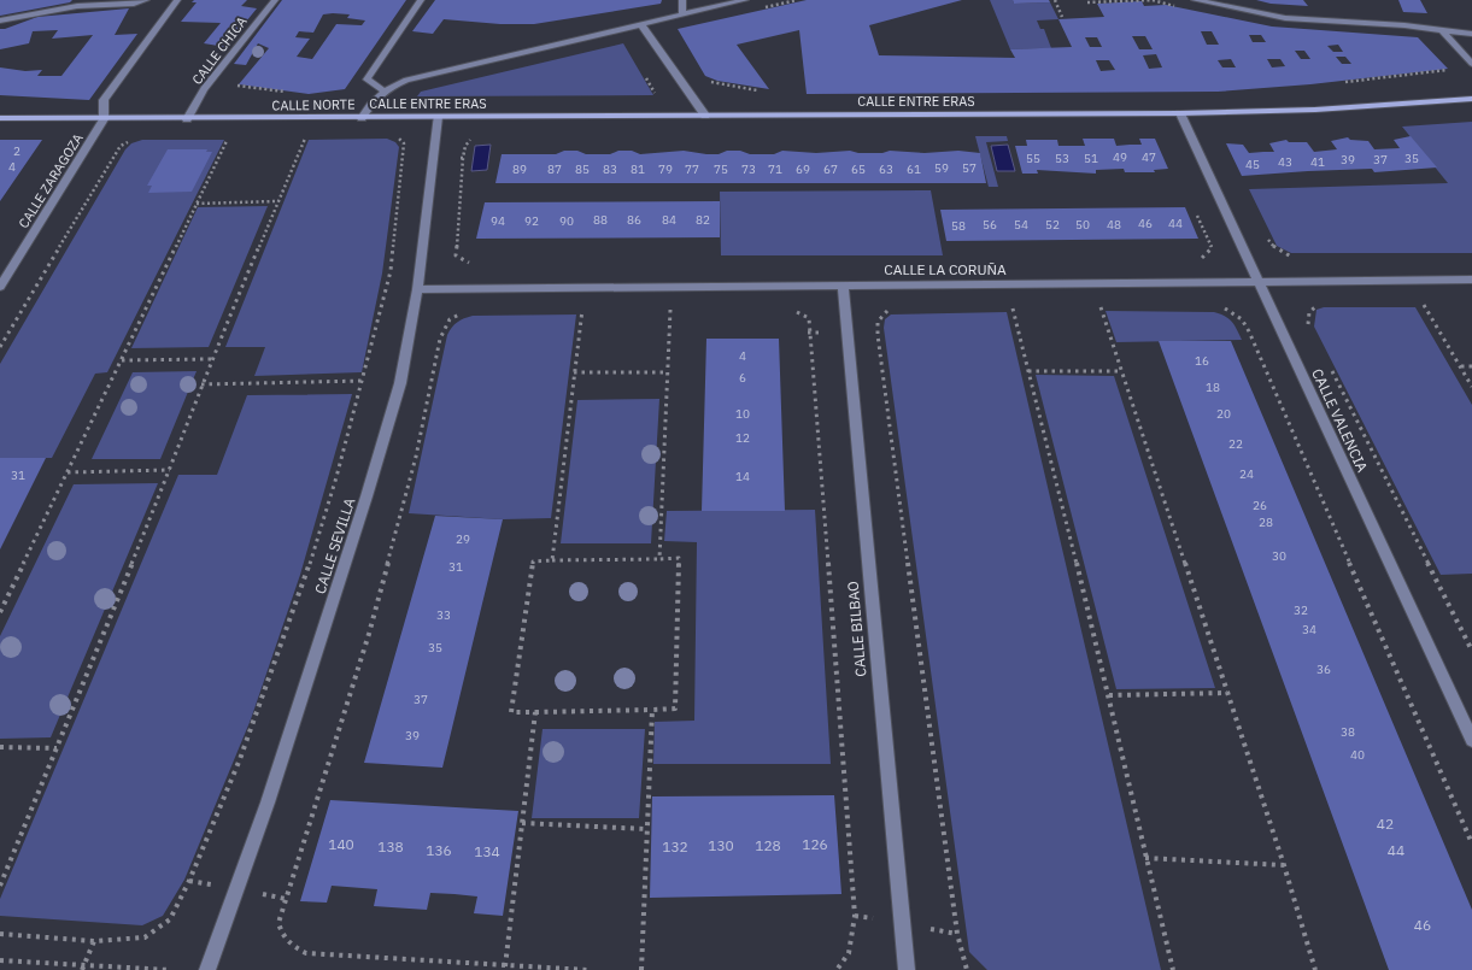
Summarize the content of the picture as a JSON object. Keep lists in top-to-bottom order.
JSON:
{
  "streets": {
    "street": [
      "CALLE CHICA",
      "CALLE ENTRE ERAS",
      "CALLE NORTE",
      "CALLE ZARAGOZA",
      "CALLE LA CORUÑA",
      "CALLE VALENCIA",
      "CALLE SEVILLA",
      "CALLE BILBAO"
    ]
  },
  "crossings": [
    ["CALLE CHICA", "CALLE NORTE"],
    ["CALLE ENTRE ERAS", "CALLE NORTE"],
    ["CALLE ENTRE ERAS", "CALLE VALENCIA"],
    ["CALLE ENTRE ERAS", "CALLE SEVILLA"],
    ["CALLE NORTE", "CALLE ZARAGOZA"],
    ["CALLE LA CORUÑA", "CALLE VALENCIA"],
    ["CALLE LA CORUÑA", "CALLE SEVILLA"],
    ["CALLE LA CORUÑA", "CALLE BILBAO"]
  ],
  "house_numbers": [
    "2",
    "49",
    "47",
    "55",
    "53",
    "51",
    "35",
    "39",
    "37",
    "43",
    "41",
    "45",
    "4",
    "59",
    "57",
    "89",
    "87",
    "85",
    "83",
    "81",
    "79",
    "77",
    "75",
    "73",
    "71",
    "69",
    "67",
    "65",
    "63",
    "61",
    "88",
    "86",
    "84",
    "82",
    "94",
    "92",
    "90",
    "46",
    "44",
    "56",
    "54",
    "52",
    "50",
    "48",
    "58",
    "4",
    "16",
    "6",
    "18",
    "10",
    "20",
    "12",
    "22",
    "24",
    "31",
    "14",
    "26",
    "28",
    "29",
    "30",
    "31",
    "32",
    "33",
    "34",
    "35",
    "36",
    "37",
    "38",
    "39",
    "40",
    "42",
    "140",
    "126",
    "130",
    "128",
    "138",
    "132",
    "136",
    "44",
    "134",
    "46"
  ]
}
